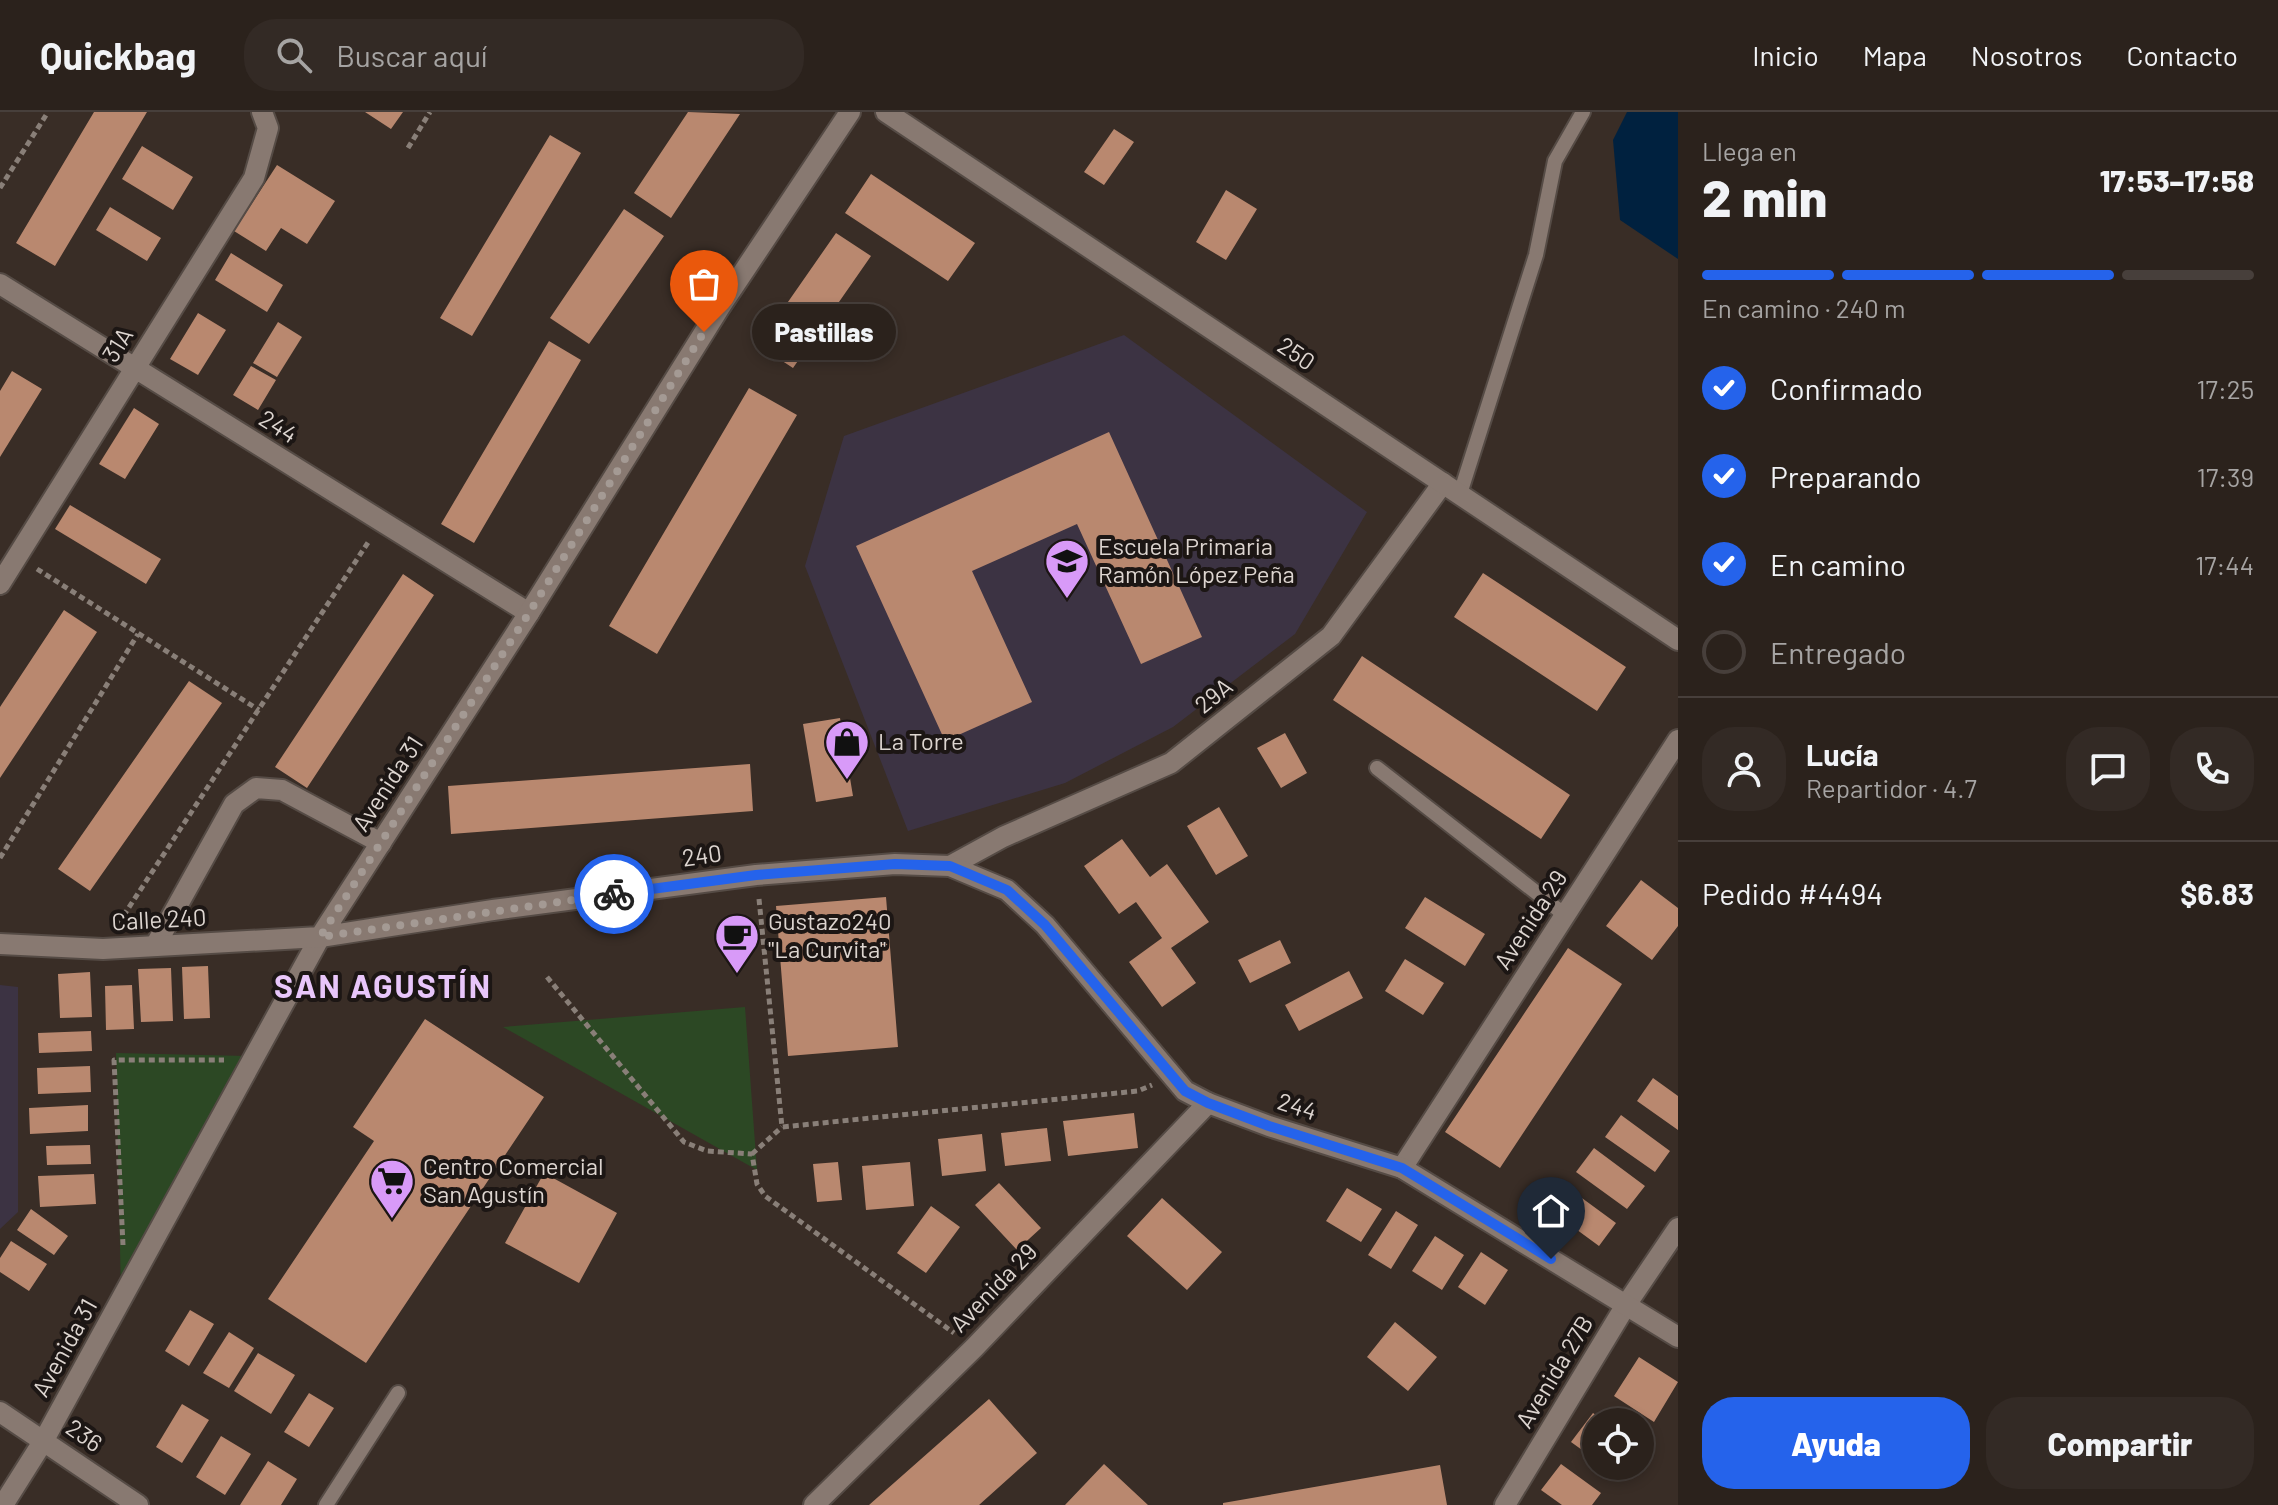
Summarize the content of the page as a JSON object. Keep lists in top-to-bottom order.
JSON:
{
  "streets": {
    "street": [
      "31A",
      "250",
      "244",
      "29A",
      "Avenida 31",
      "240",
      "Calle 240",
      "Avenida 29",
      "Avenida 27B",
      "236"
    ]
  },
  "crossings": [
    ["31A", "244"],
    ["250", "29A"],
    ["244", "29A"],
    ["244", "Avenida 31"],
    ["244", "240"],
    ["244", "Avenida 29"],
    ["244", "Avenida 27B"],
    ["29A", "240"],
    ["Avenida 31", "240"],
    ["Avenida 31", "Calle 240"],
    ["Avenida 31", "236"],
    ["240", "Calle 240"]
  ],
  "districts": ["SAN AGUSTÍN"],
  "places": {
    "other": ["Pastillas"],
    "school or university": ["Escuela Primaria Ramón López Peña"],
    "shop": ["La Torre"],
    "cafe": ["Gustazo240 \"La Curvita\""],
    "supermarket": ["Centro Comercial San Agustín"]
  },
  "page": {
    "header": "Quickbag",
    "search": "Buscar aquí",
    "nav": [
      "Inicio",
      "Mapa",
      "Nosotros",
      "Contacto"
    ],
    "heading": ["2 min", "Llega en", "17:53–17:58"],
    "panel": [
      "Lucía",
      "Repartidor · 4.7",
      "Pedido #4494",
      "$6.83"
    ],
    "bar": "En camino · 240 m",
    "bubble": "Pastillas",
    "list": [
      ["Confirmado", "17:25"],
      ["Preparando", "17:39"],
      ["En camino", "17:44"],
      "Entregado"
    ],
    "buttons": ["Ayuda", "Compartir"]
  }
}
